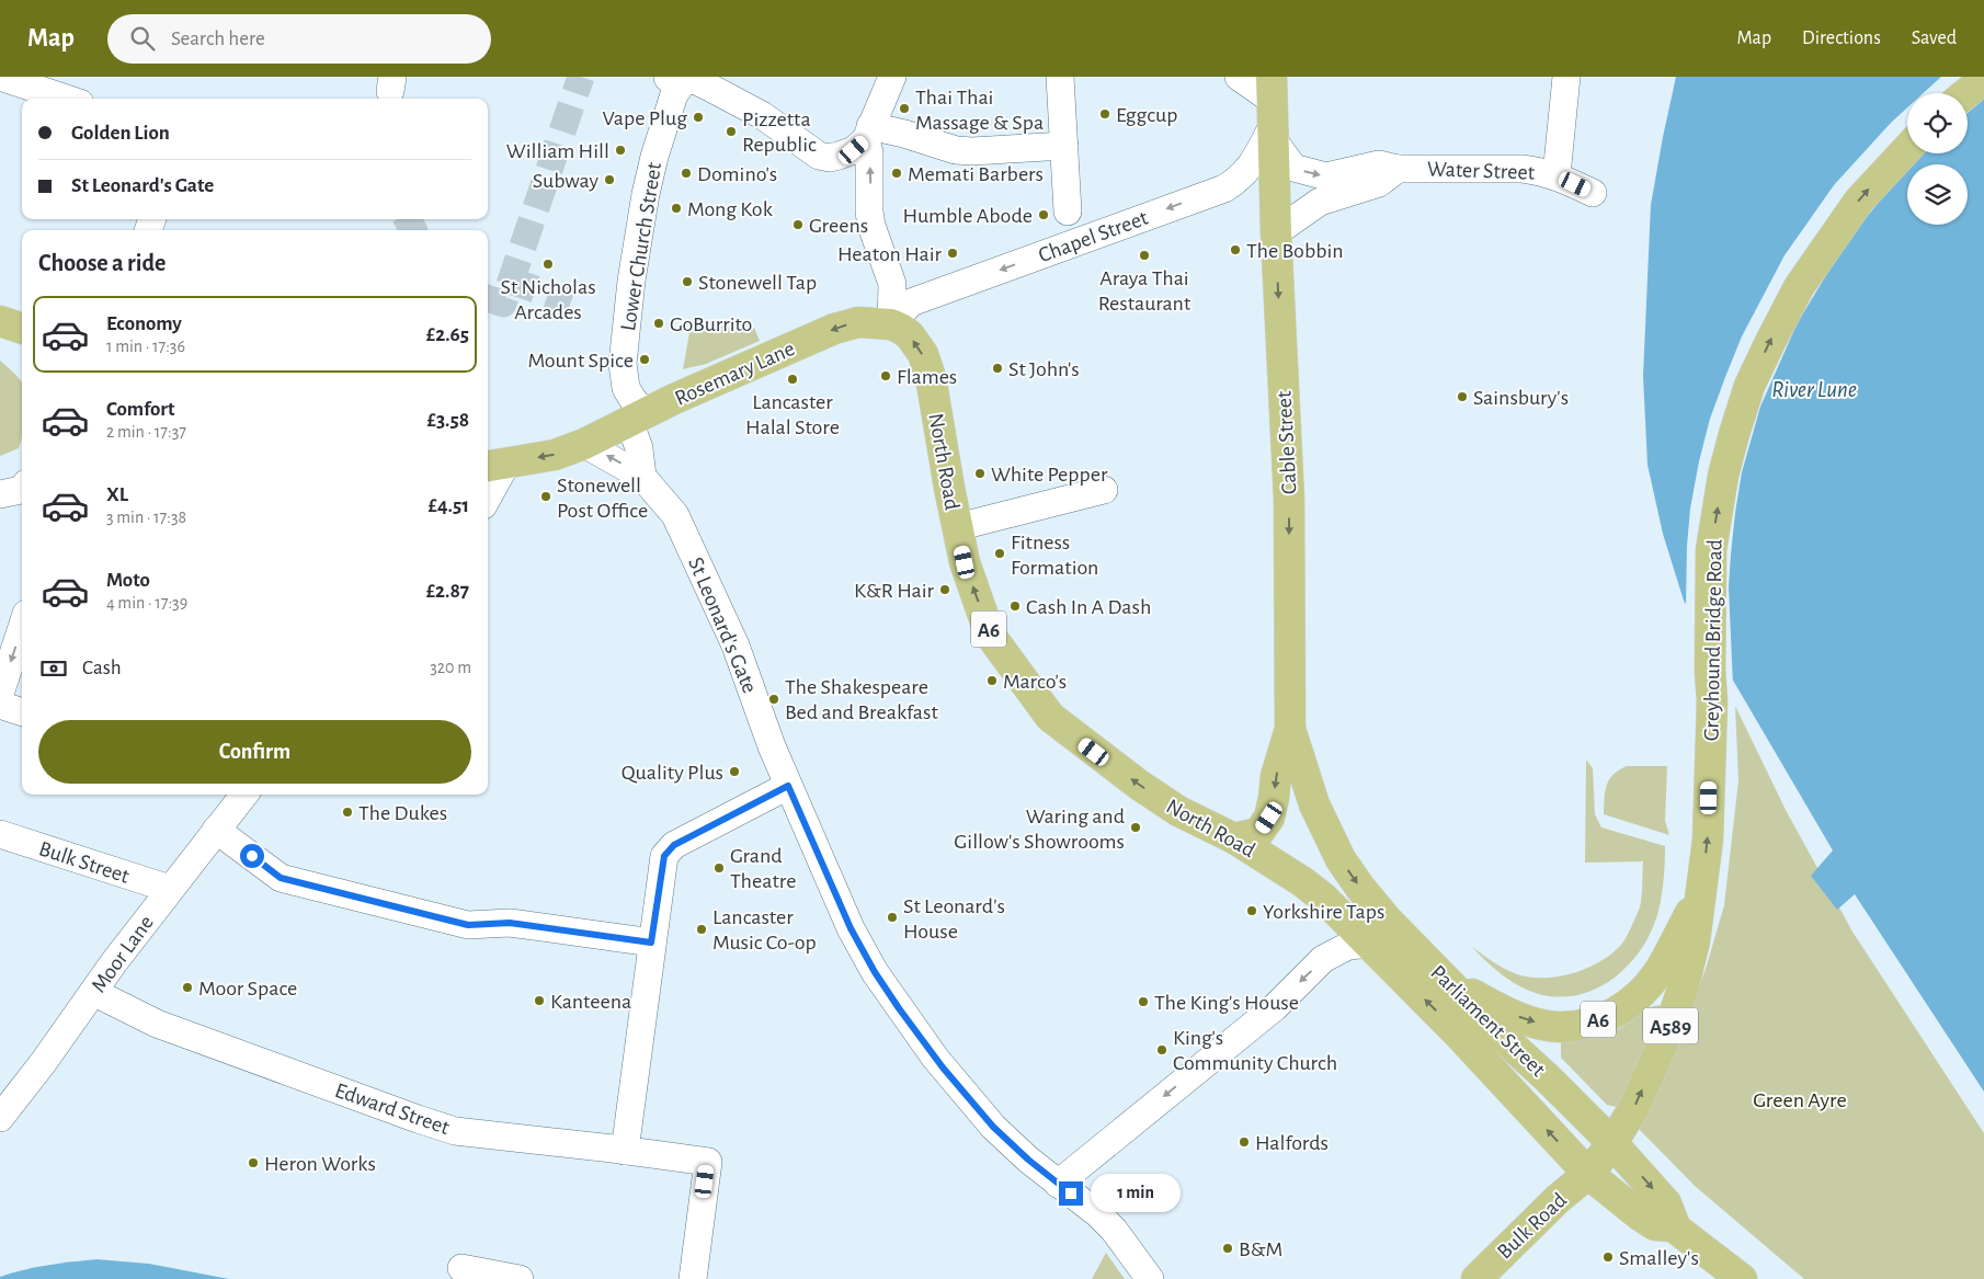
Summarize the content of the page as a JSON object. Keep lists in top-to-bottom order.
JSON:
{
  "streets": {
    "main road": [
      "Rosemary Lane",
      "Cable Street",
      "North Road",
      "A6",
      "Greyhound Bridge Road",
      "Parliament Street",
      "A589",
      "Bulk Road"
    ],
    "street": [
      "Water Street",
      "Chapel Street",
      "Lower Church Street",
      "St Leonard's Gate",
      "Bulk Street",
      "Moor Lane",
      "Edward Street"
    ]
  },
  "crossings": [
    ["Water Street", "Chapel Street"],
    ["Water Street", "Cable Street"],
    ["Chapel Street", "Rosemary Lane"],
    ["Chapel Street", "Cable Street"],
    ["Chapel Street", "North Road"],
    ["Lower Church Street", "Rosemary Lane"],
    ["Rosemary Lane", "North Road"],
    ["Rosemary Lane", "St Leonard's Gate"],
    ["Cable Street", "A6"],
    ["Cable Street", "Parliament Street"],
    ["North Road", "A6"],
    ["North Road", "Parliament Street"],
    ["A6", "Greyhound Bridge Road"],
    ["A6", "Parliament Street"],
    ["Greyhound Bridge Road", "Parliament Street"],
    ["Greyhound Bridge Road", "Bulk Road"],
    ["Bulk Street", "Moor Lane"],
    ["Moor Lane", "Edward Street"],
    ["Parliament Street", "Bulk Road"]
  ],
  "one_way": [
    "Chapel Street",
    "Rosemary Lane",
    "Cable Street",
    "North Road",
    "Greyhound Bridge Road"
  ],
  "water": ["River Lune"],
  "parks": ["Green Ayre"],
  "places": [
    "Thai Thai Massage & Spa",
    "Eggcup",
    "Vape Plug",
    "Pizzetta Republic",
    "William Hill",
    "Domino's",
    "Memati Barbers",
    "Subway",
    "Mong Kok",
    "Humble Abode",
    "Greens",
    "The Bobbin",
    "Heaton Hair",
    "Araya Thai Restaurant",
    "St Nicholas Arcades",
    "Stonewell Tap",
    "GoBurrito",
    "Mount Spice",
    "St John's",
    "Flames",
    "Lancaster Halal Store",
    "Sainsbury's",
    "White Pepper",
    "Stonewell Post Office",
    "Fitness Formation",
    "K&R Hair",
    "Cash In A Dash",
    "Marco's",
    "The Shakespeare Bed and Breakfast",
    "Quality Plus",
    "The Dukes",
    "Waring and Gillow's Showrooms",
    "Grand Theatre",
    "Yorkshire Taps",
    "St Leonard's House",
    "Lancaster Music Co-op",
    "Moor Space",
    "Kanteena",
    "The King's House",
    "King's Community Church",
    "Halfords",
    "Heron Works",
    "B&M",
    "Smalley's"
  ],
  "page": {
    "header": "Map",
    "search": "Search here",
    "nav": ["Map", "Directions", "Saved"],
    "banner": ["Golden Lion", "St Leonard's Gate"],
    "heading": "Choose a ride",
    "list": [
      {
        "name": "Economy",
        "note": "1 min · 17:36",
        "value": "£2.65"
      },
      {
        "name": "Comfort",
        "note": "2 min · 17:37",
        "value": "£3.58"
      },
      {
        "name": "XL",
        "note": "3 min · 17:38",
        "value": "£4.51"
      },
      {
        "name": "Moto",
        "note": "4 min · 17:39",
        "value": "£2.87"
      }
    ],
    "pay": ["Cash", "320 m"],
    "buttons": "Confirm",
    "bubble": "1 min"
  }
}
